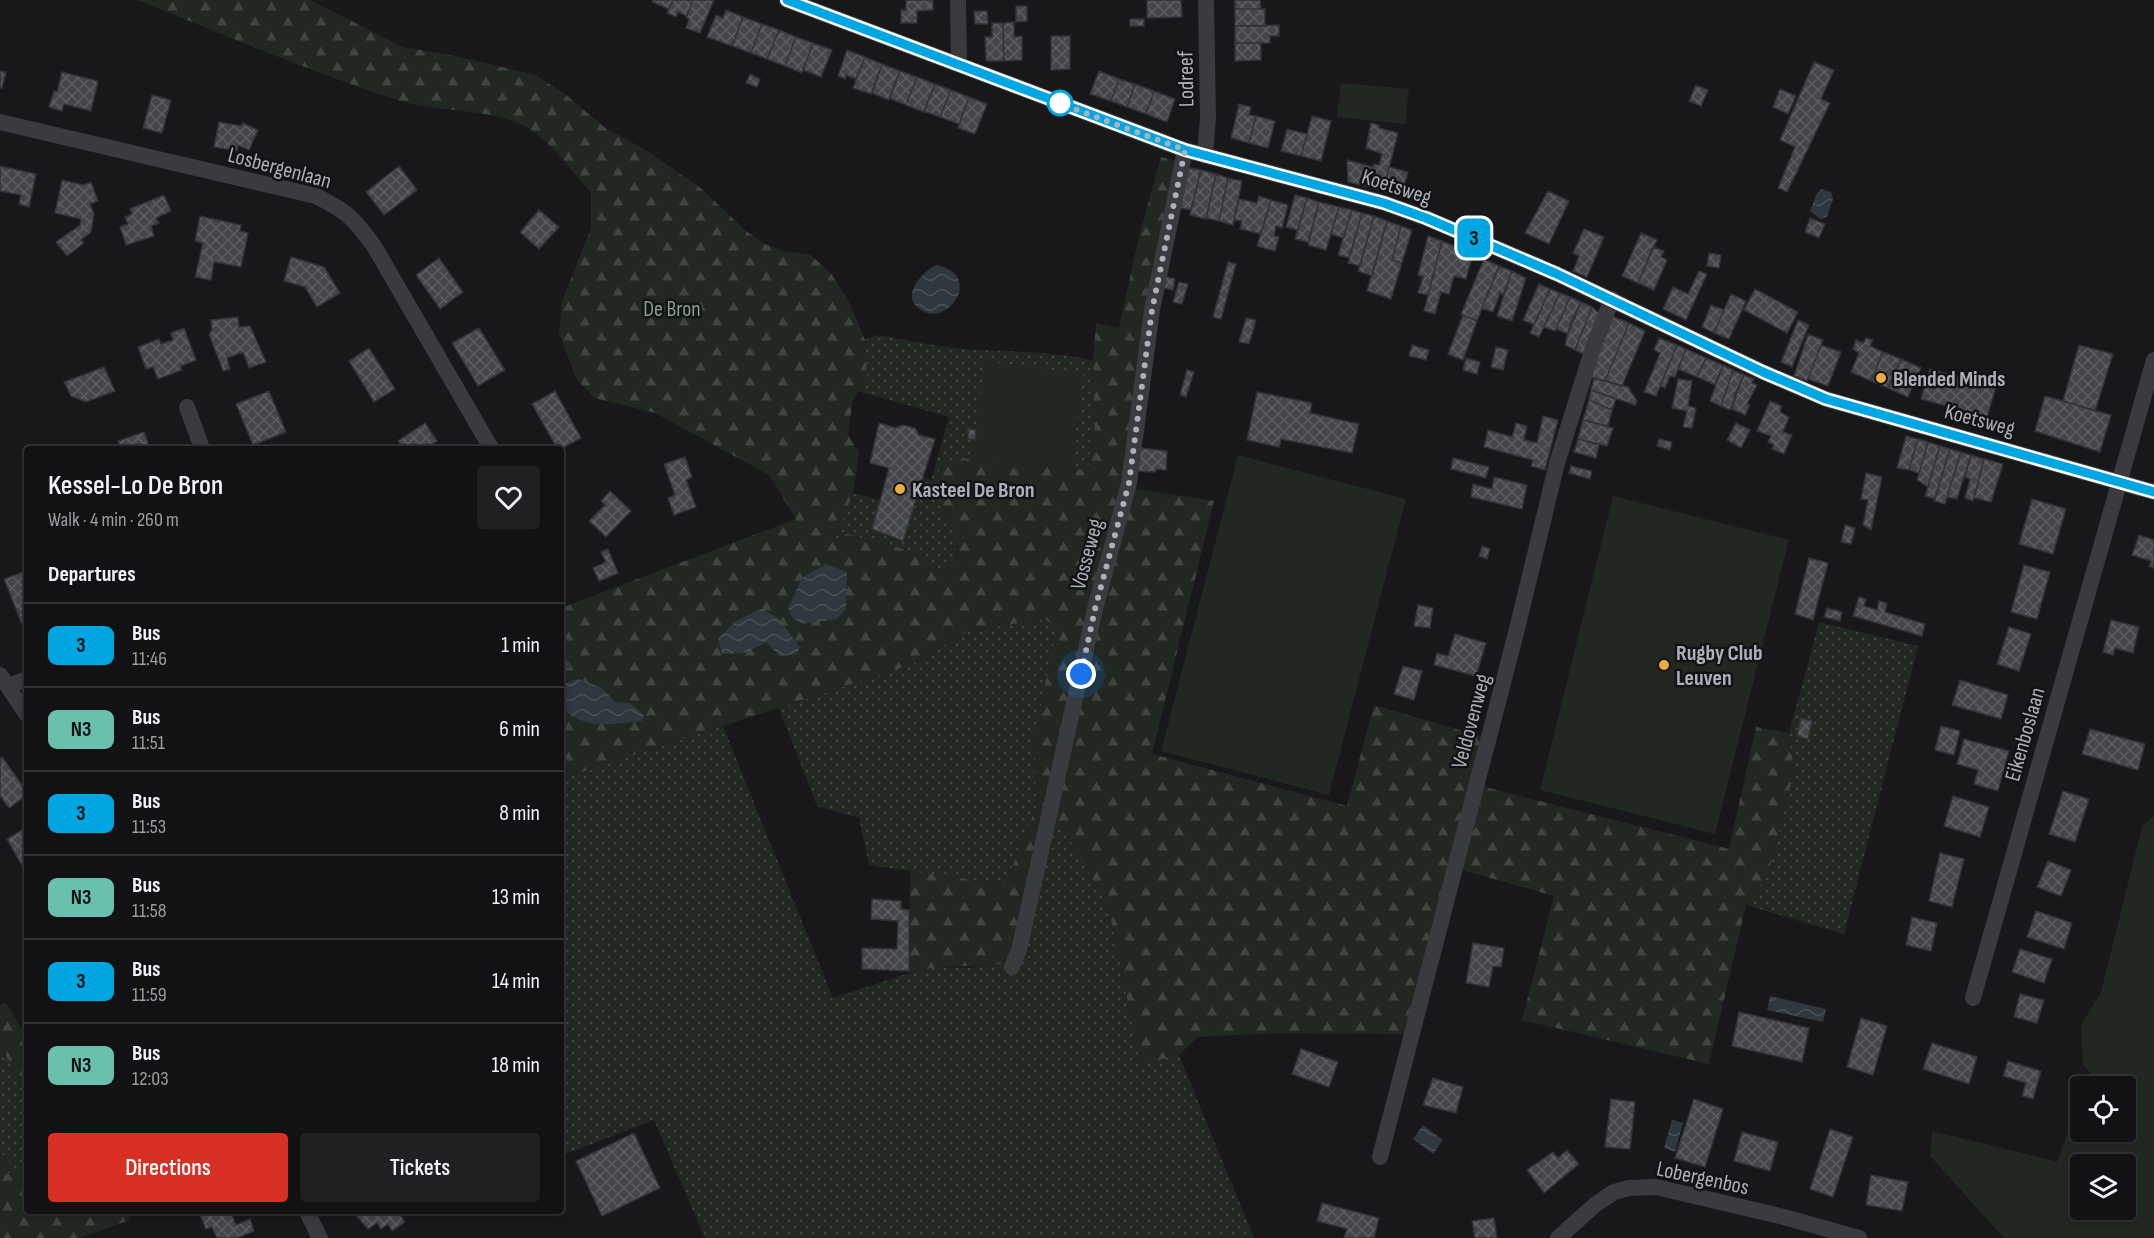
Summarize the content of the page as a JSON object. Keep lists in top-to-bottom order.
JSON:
{
  "streets": {
    "street": [
      "Lodreef",
      "Losbergenlaan",
      "Koetsweg",
      "Vosseweg",
      "Veldovenweg",
      "Eikenboslaan",
      "Lobergenbos"
    ]
  },
  "crossings": [
    ["Lodreef", "Koetsweg"],
    ["Koetsweg", "Vosseweg"],
    ["Koetsweg", "Veldovenweg"],
    ["Koetsweg", "Eikenboslaan"]
  ],
  "parks": ["De Bron"],
  "places": ["Blended Minds", "Kasteel De Bron", "Rugby Club Leuven"],
  "lines": ["bus line 3"],
  "page": {
    "on_map": "3",
    "heading": [
      ["Kessel-Lo De Bron", "Walk · 4 min · 260 m"],
      "Departures"
    ],
    "list": [
      {
        "mark": "3",
        "name": "Bus",
        "note": "11:46",
        "value": "1 min"
      },
      {
        "mark": "N3",
        "name": "Bus",
        "note": "11:51",
        "value": "6 min"
      },
      {
        "mark": "3",
        "name": "Bus",
        "note": "11:53",
        "value": "8 min"
      },
      {
        "mark": "N3",
        "name": "Bus",
        "note": "11:58",
        "value": "13 min"
      },
      {
        "mark": "3",
        "name": "Bus",
        "note": "11:59",
        "value": "14 min"
      },
      {
        "mark": "N3",
        "name": "Bus",
        "note": "12:03",
        "value": "18 min"
      }
    ],
    "buttons": ["Directions", "Tickets"]
  }
}
